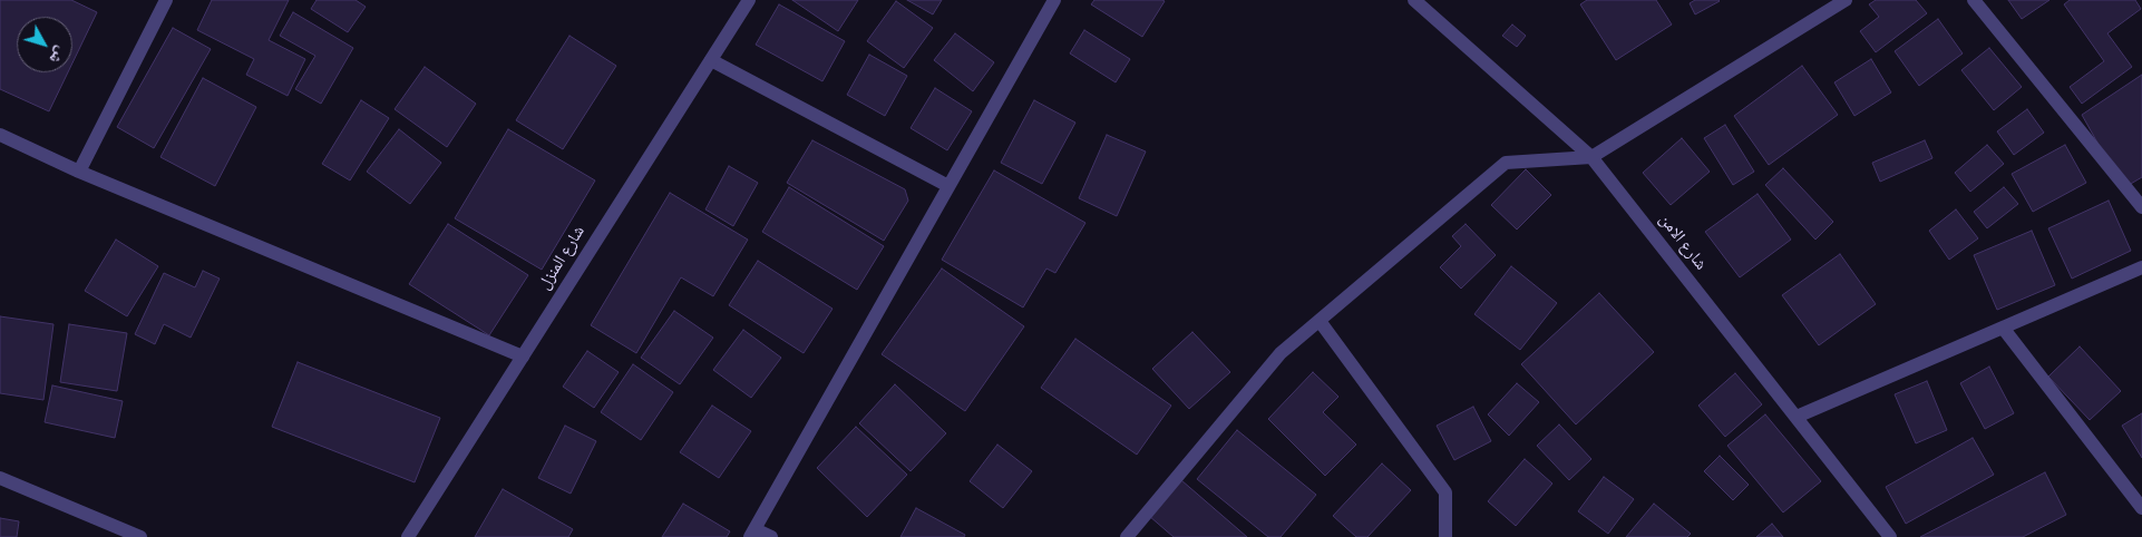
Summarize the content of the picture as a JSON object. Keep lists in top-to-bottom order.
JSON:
{
  "streets": {
    "street": ["شارع الامن", "شارع المنزل"]
  },
  "north": "bottom right"
}
